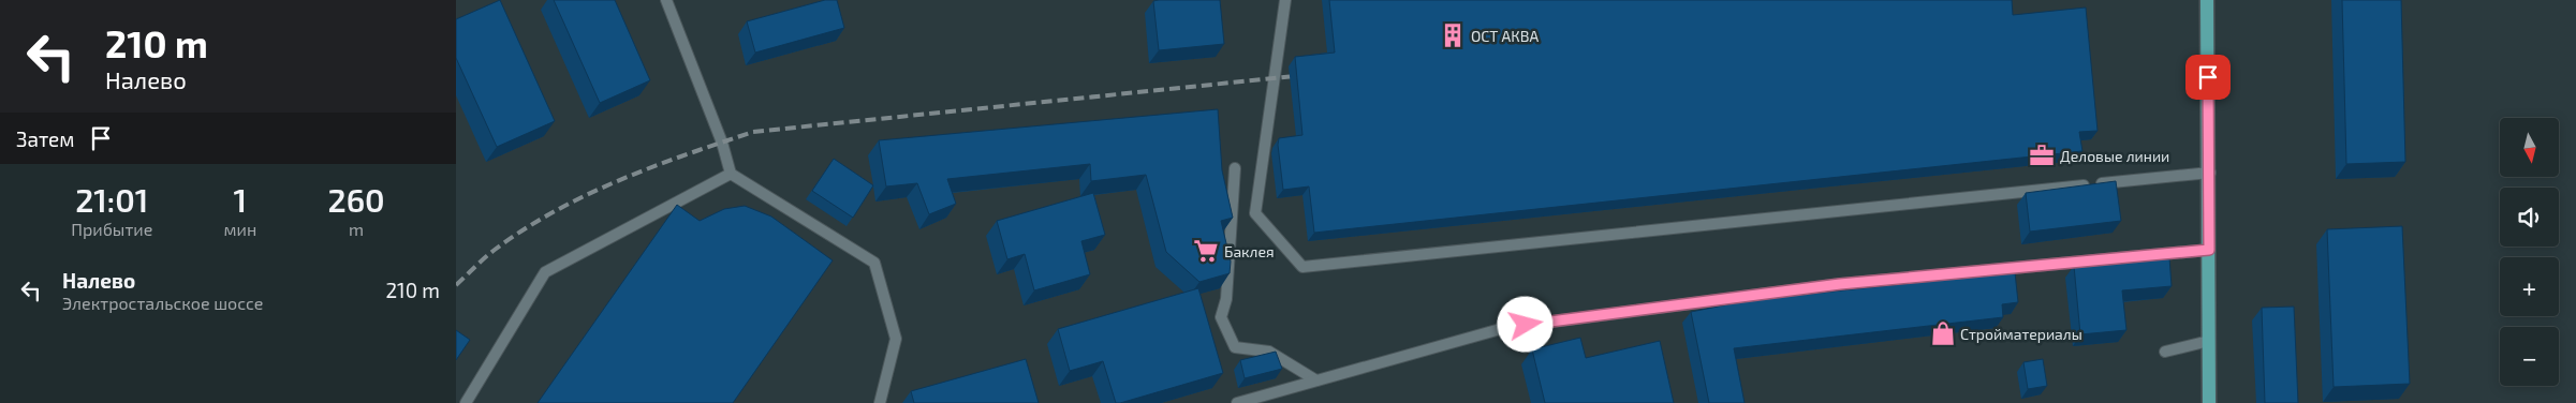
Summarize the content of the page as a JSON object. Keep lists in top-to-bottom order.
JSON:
{
  "places": {
    "building": ["ОСТ АКВА"],
    "office": ["Деловые линии"],
    "supermarket": ["Баклея"],
    "shop": ["Стройматериалы"]
  },
  "north": "bottom",
  "page": {
    "turn": ["210 m", "Налево"],
    "then": "Затем",
    "map_buttons": ["+", "−"],
    "eta": [
      "21:01",
      "Прибытие",
      "1",
      "мин",
      "260",
      "m"
    ],
    "list": [
      {
        "name": "Налево",
        "note": "Электростальское шоссе",
        "value": "210 m"
      }
    ]
  }
}
